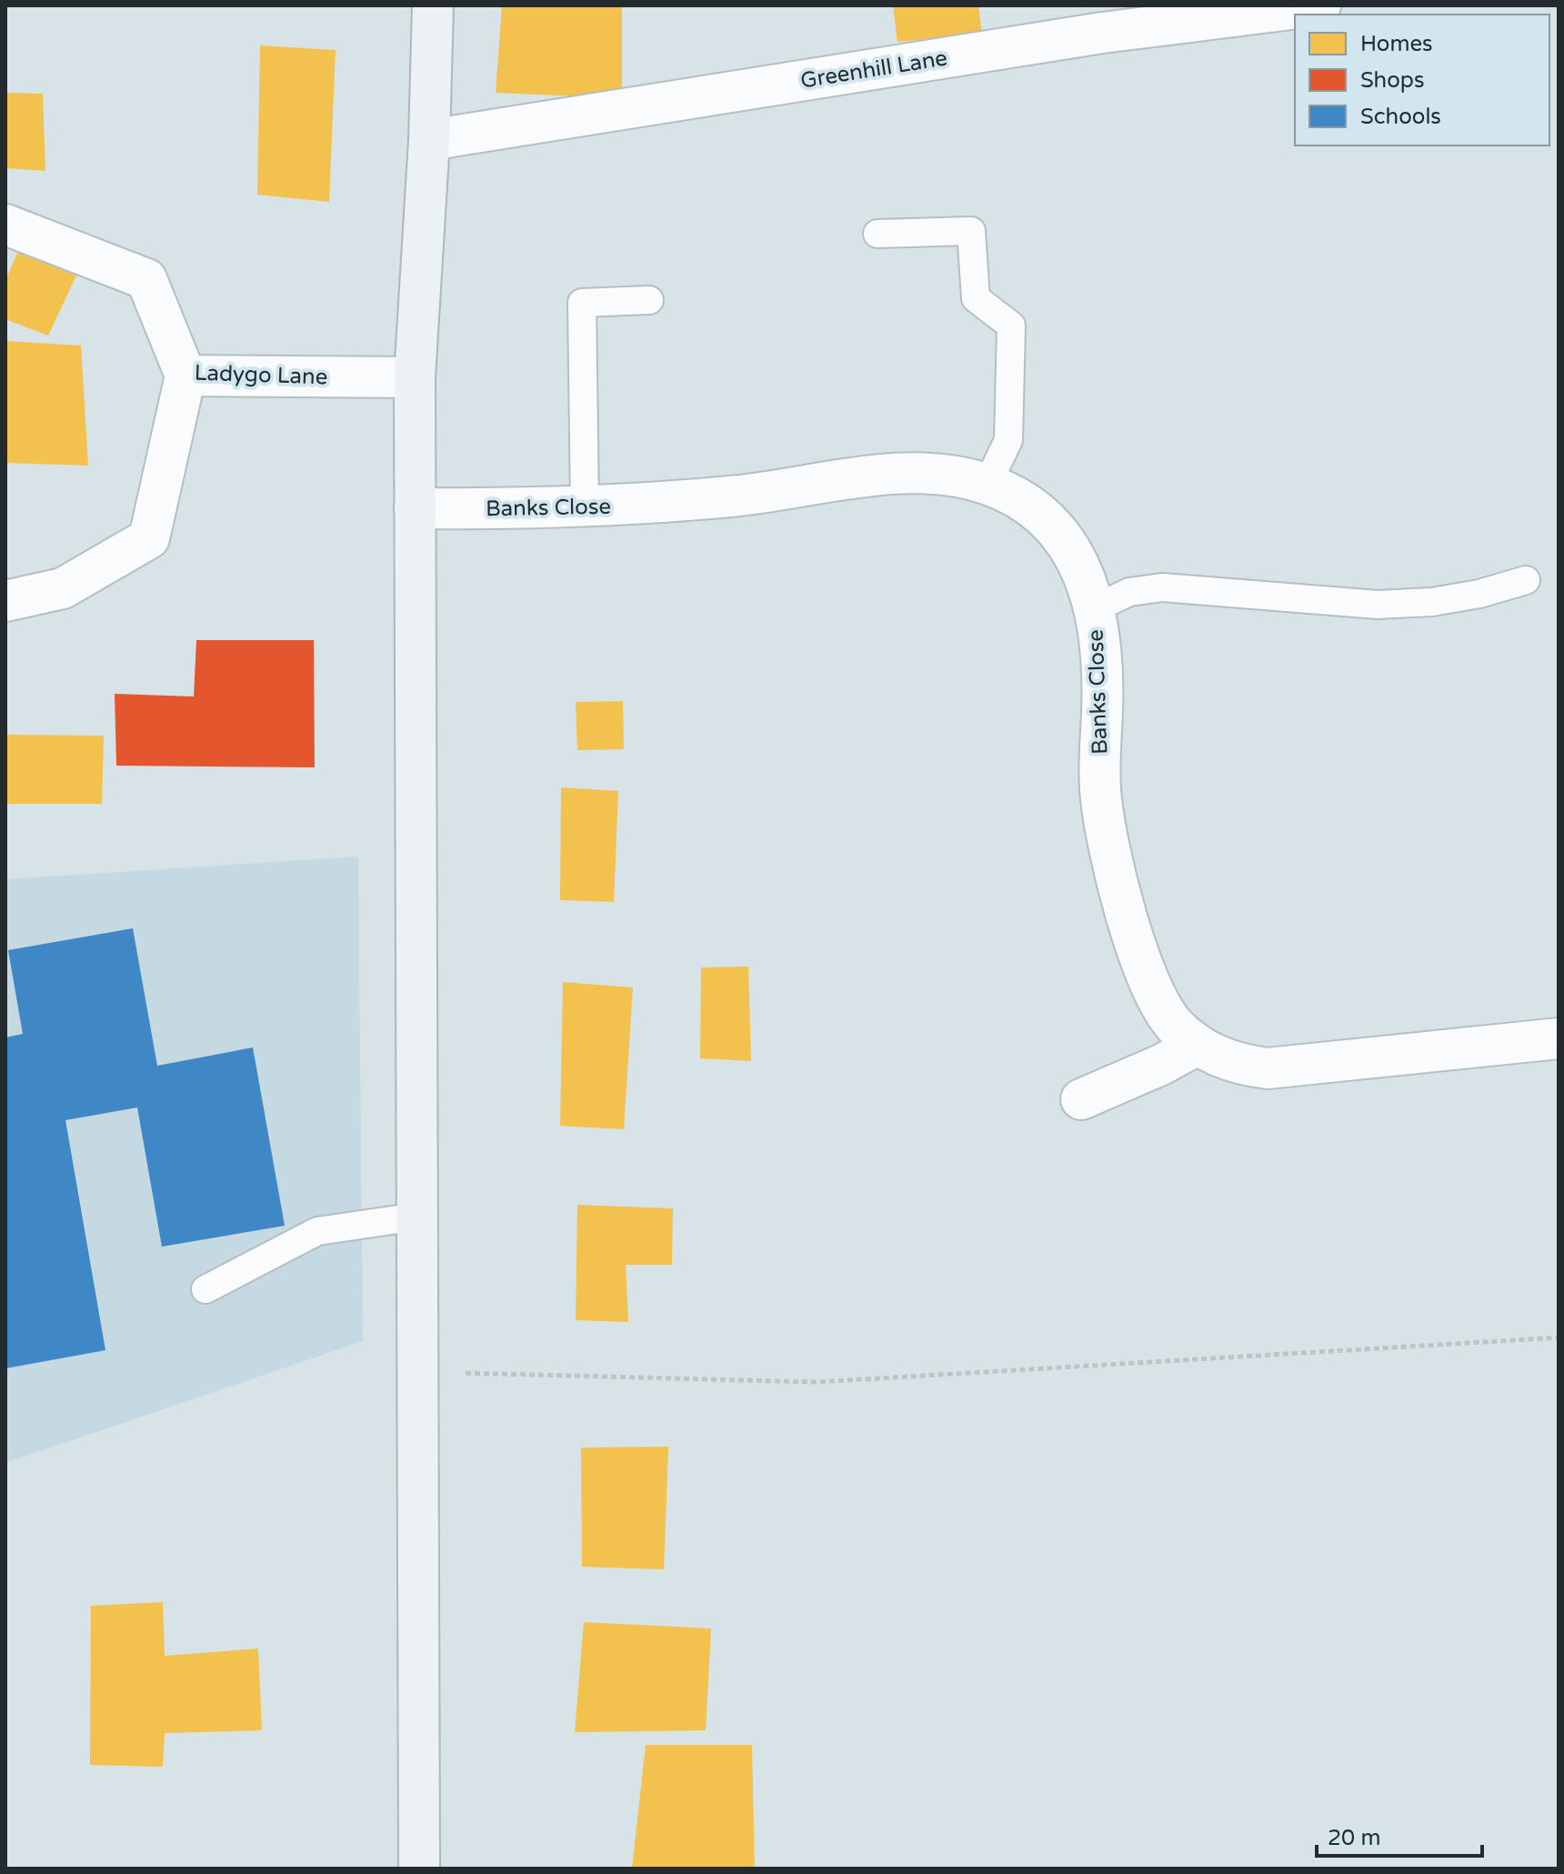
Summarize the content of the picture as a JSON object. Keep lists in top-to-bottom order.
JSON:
{
  "streets": {
    "street": ["Greenhill Lane", "Ladygo Lane", "Banks Close"]
  },
  "legend": ["Homes", "Shops", "Schools"],
  "scale_bar": "20 m"
}
